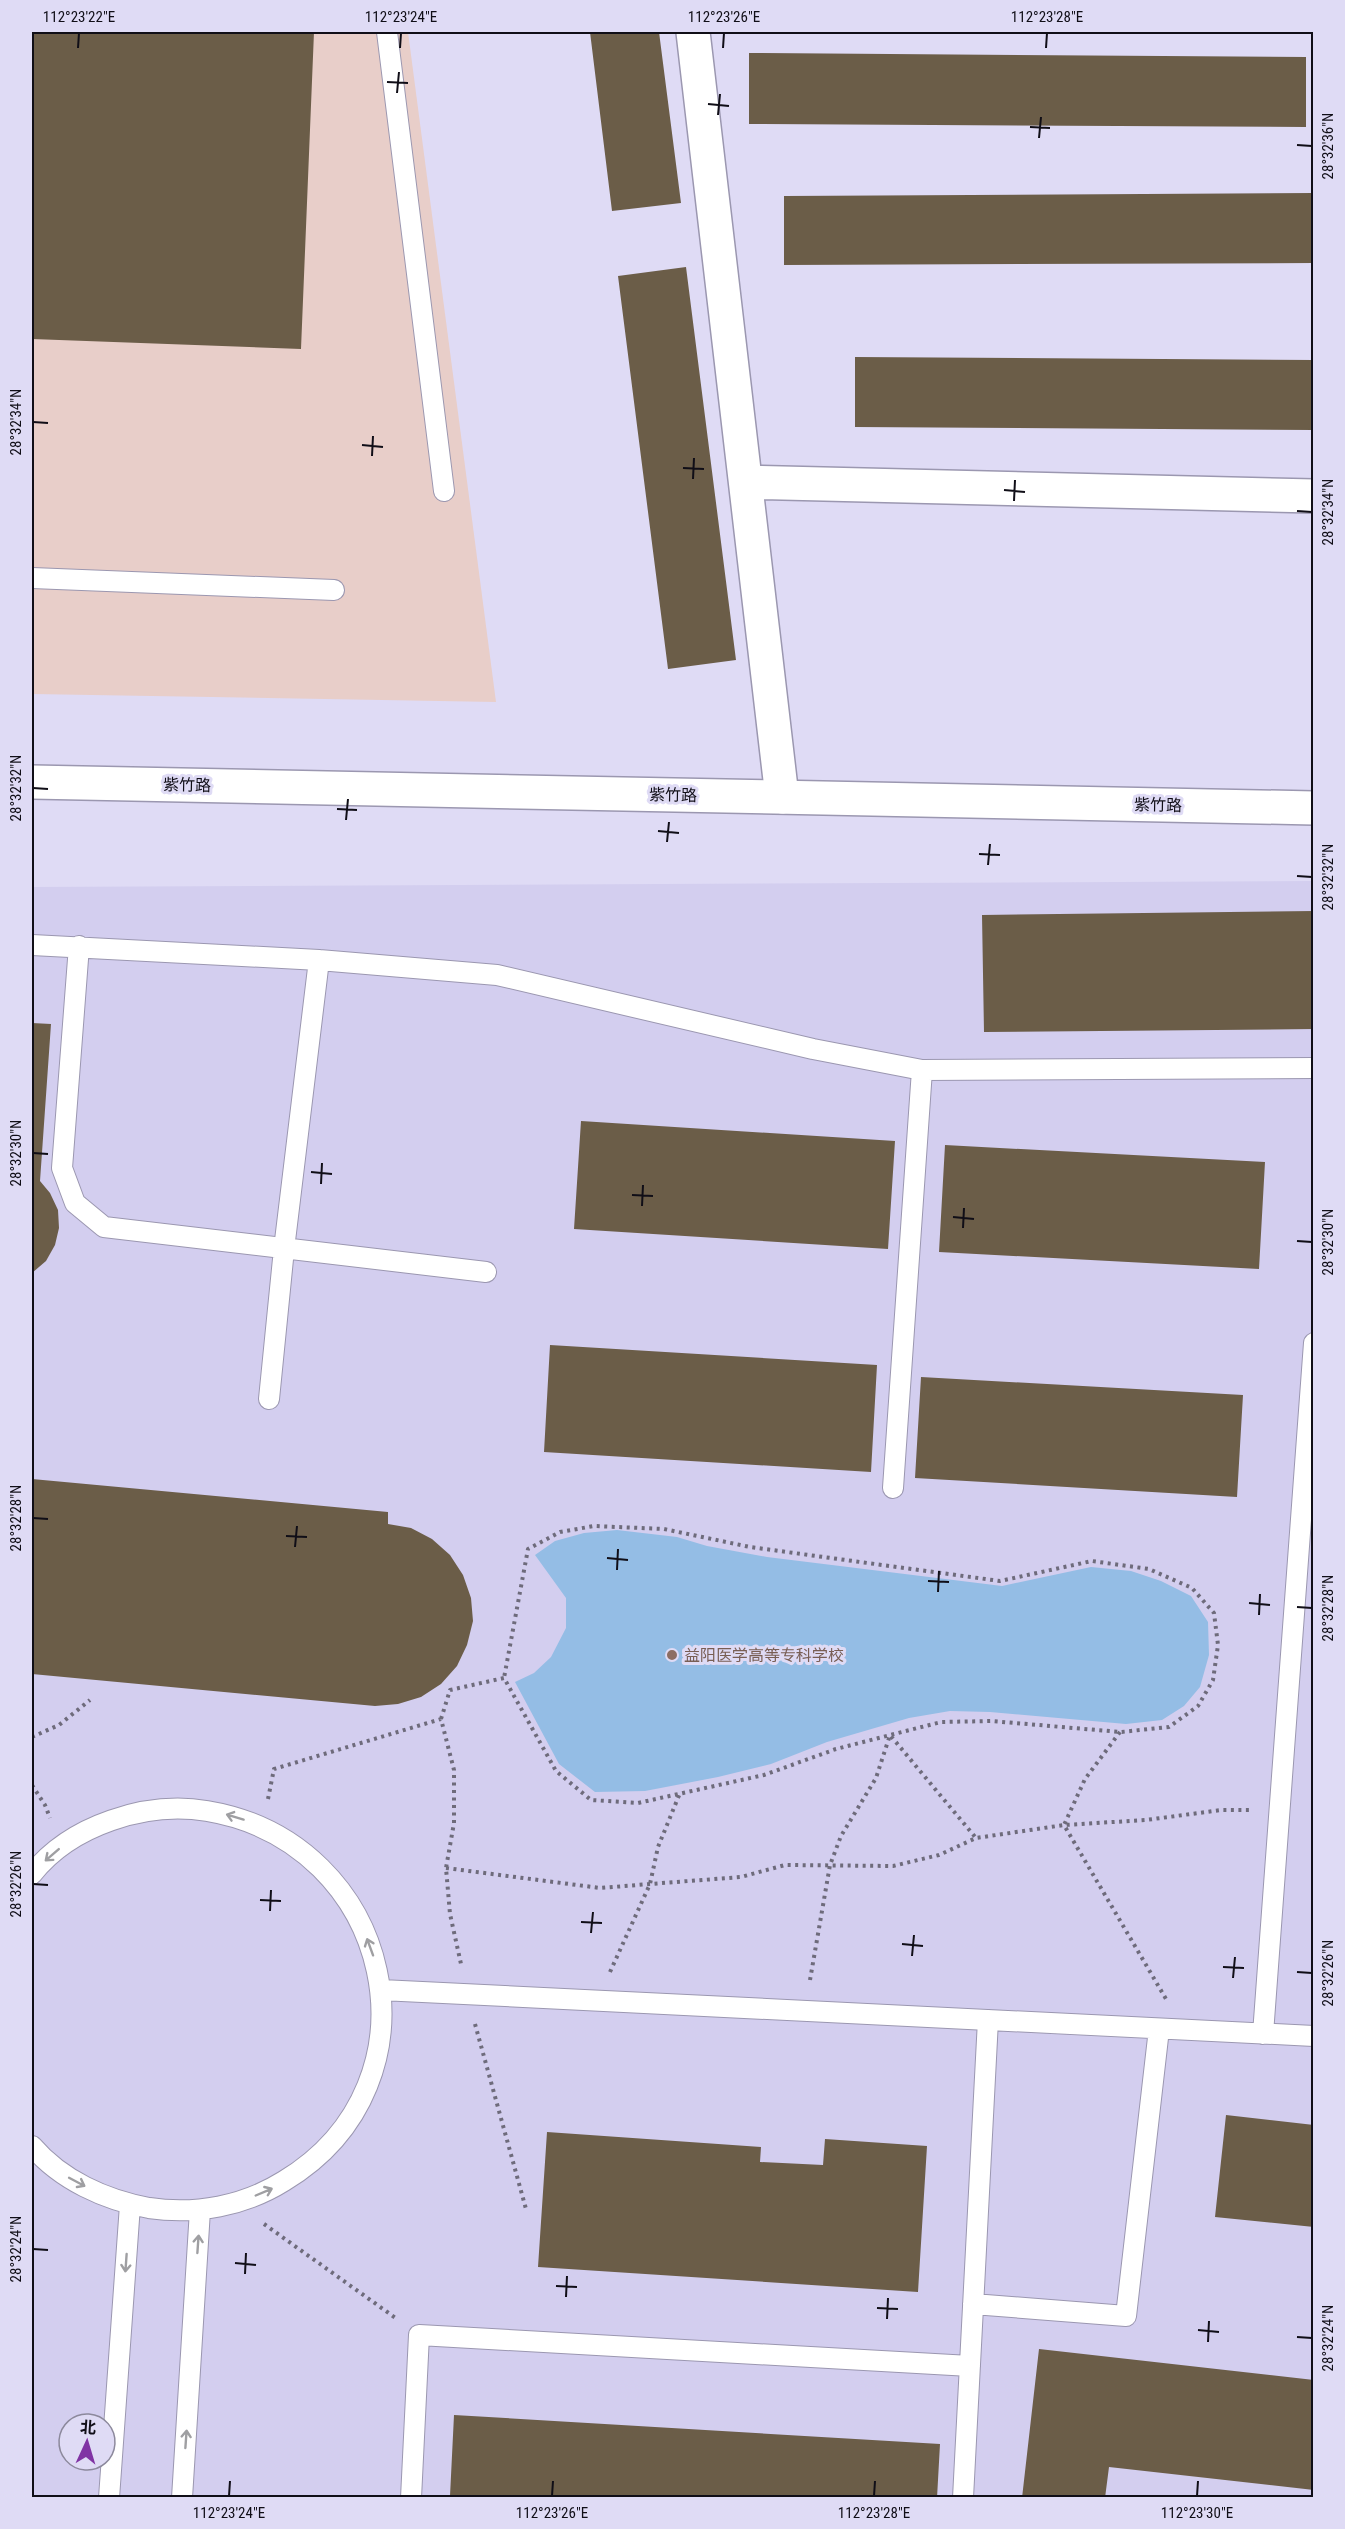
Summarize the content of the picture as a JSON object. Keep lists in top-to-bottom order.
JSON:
{
  "streets": {
    "street": ["紫竹路"]
  },
  "places": ["益阳医学高等专科学校"],
  "north": "top",
  "coordinates": [
    "112°23'22\"E",
    "112°23'24\"E",
    "112°23'26\"E",
    "112°23'28\"E",
    "28°32'36\"N",
    "28°32'34\"N",
    "28°32'32\"N",
    "28°32'30\"N",
    "28°32'28\"N",
    "28°32'26\"N",
    "28°32'24\"N",
    "112°23'30\"E"
  ]
}
